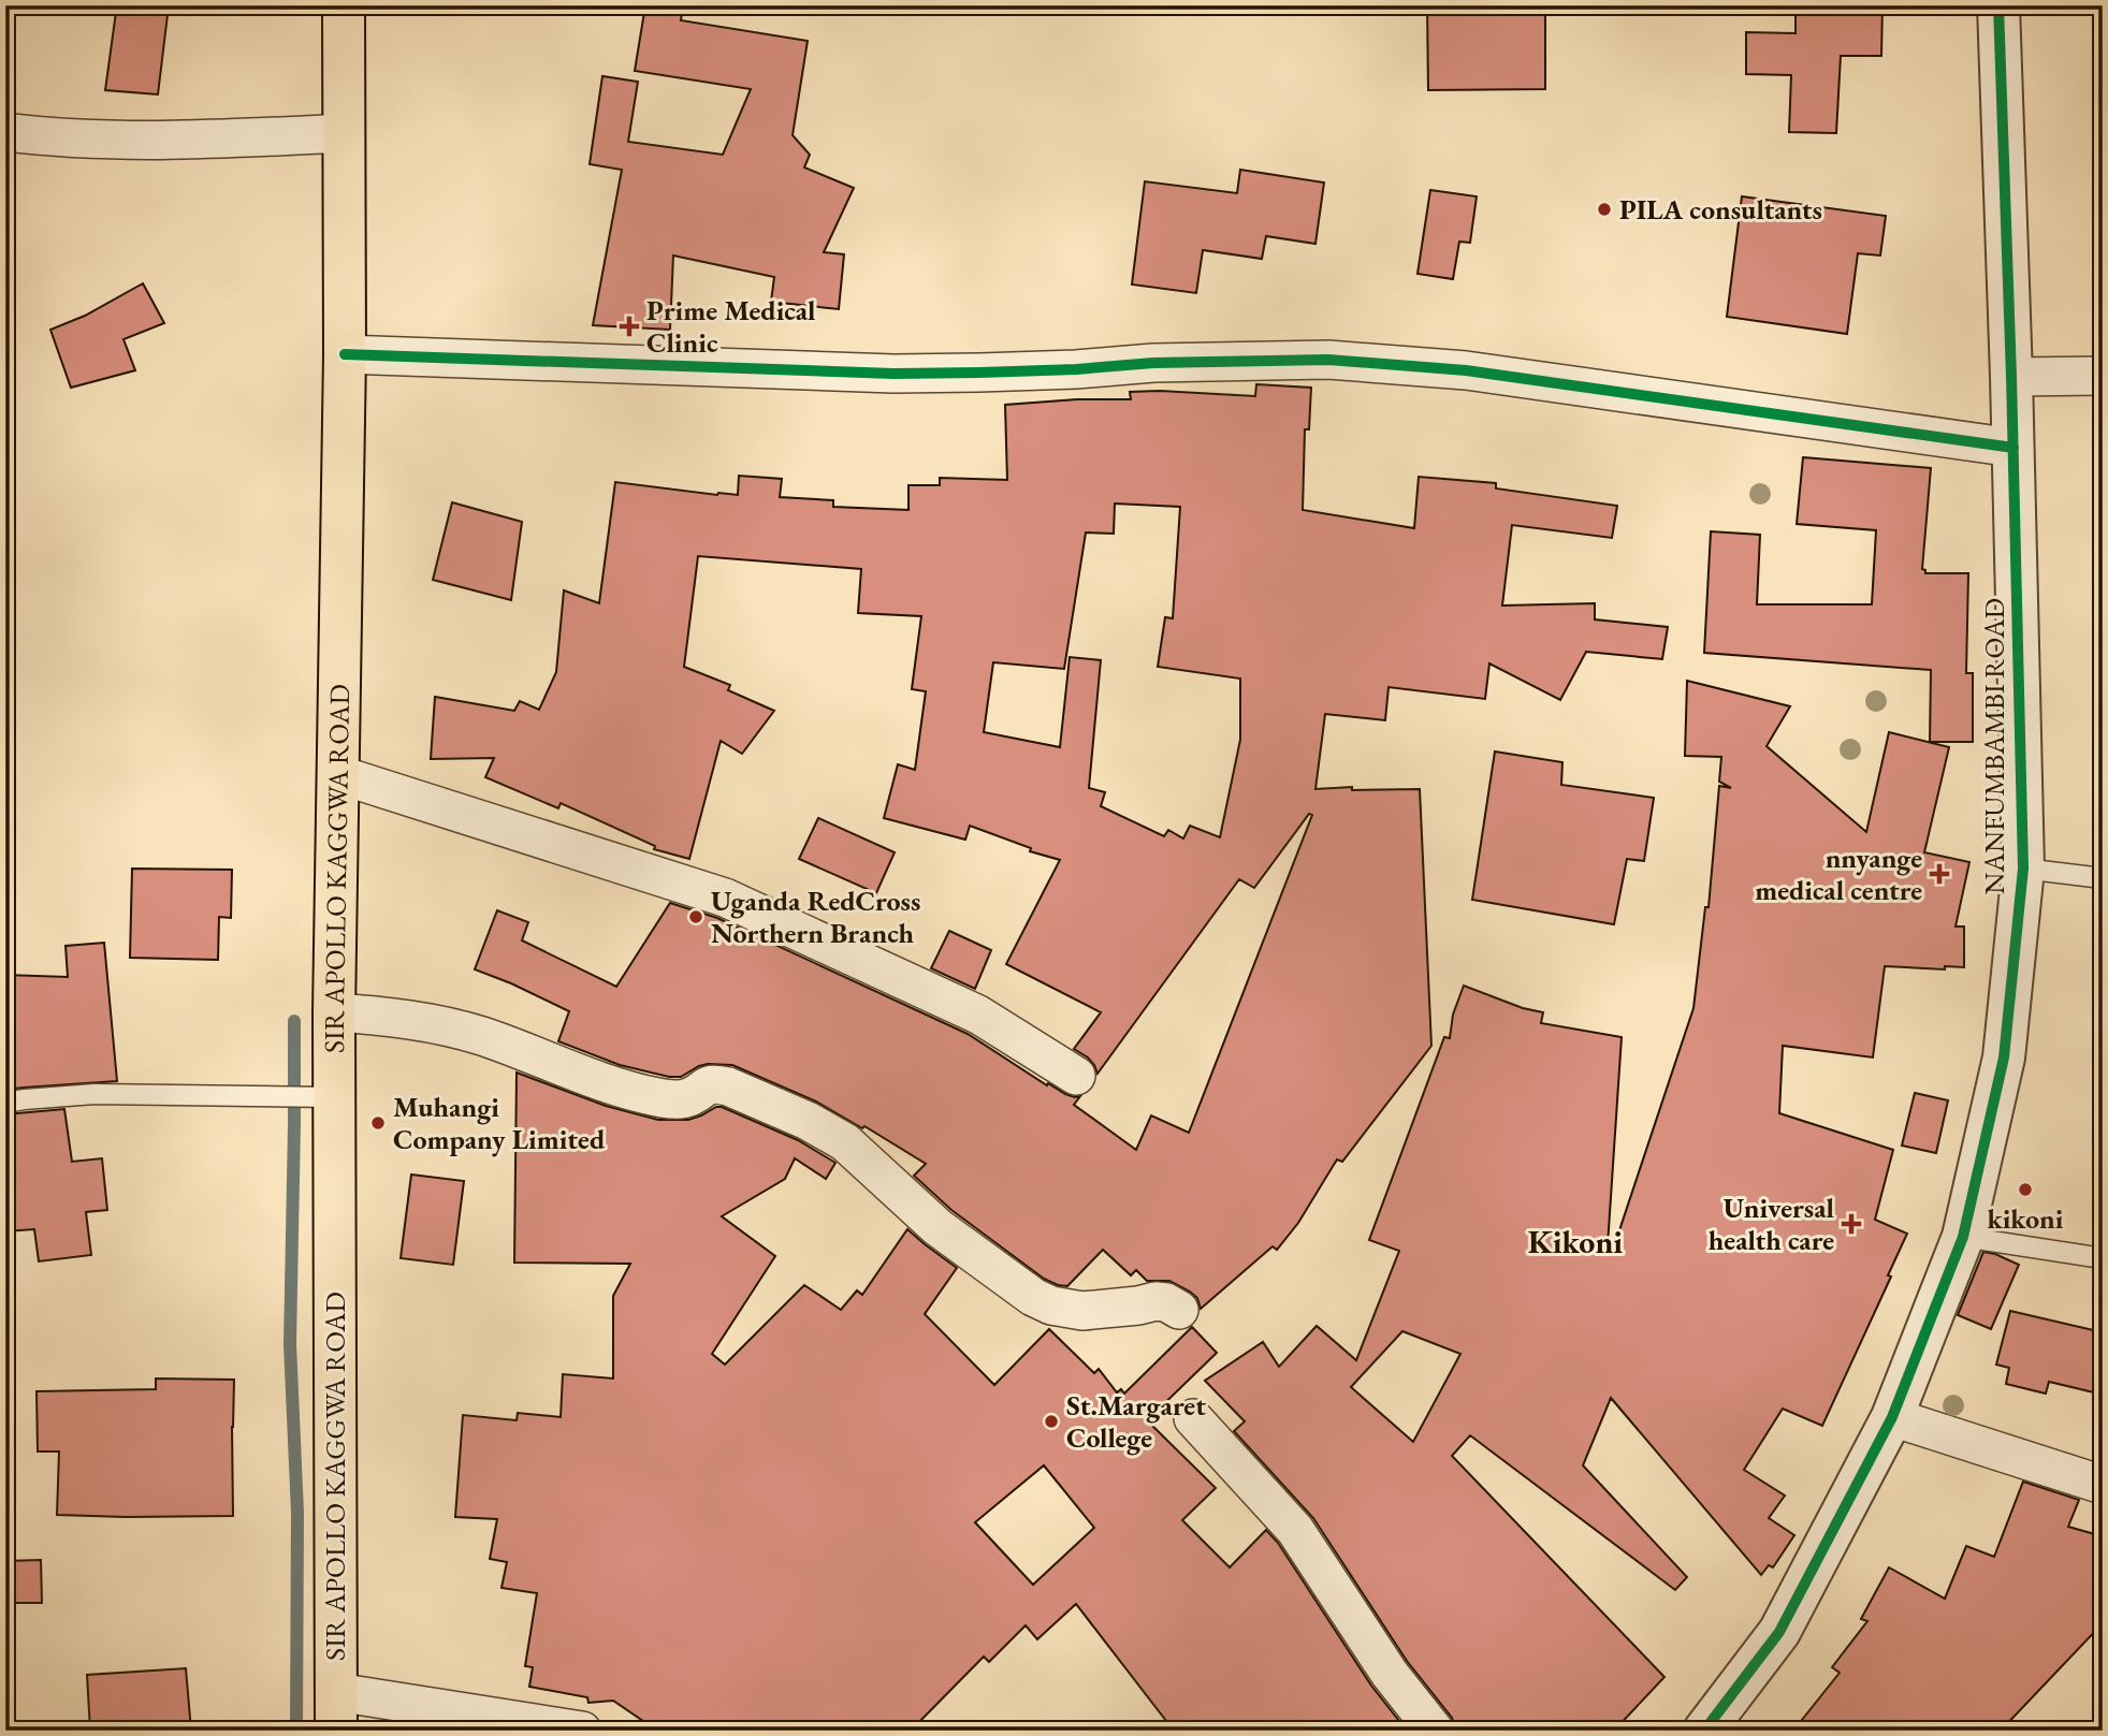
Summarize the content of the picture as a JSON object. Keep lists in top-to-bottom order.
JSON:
{
  "streets": {
    "main road": ["SIR APOLLO KAGGWA ROAD"],
    "street": ["NANFUMBAMBI ROAD"]
  },
  "districts": ["Kikoni"],
  "places": {
    "other": [
      "PILA consultants",
      "Uganda RedCross Northern Branch",
      "Muhangi Company Limited",
      "kikoni",
      "St.Margaret College"
    ],
    "health": ["Prime Medical Clinic", "nnyange medical centre", "Universal health care"]
  }
}
